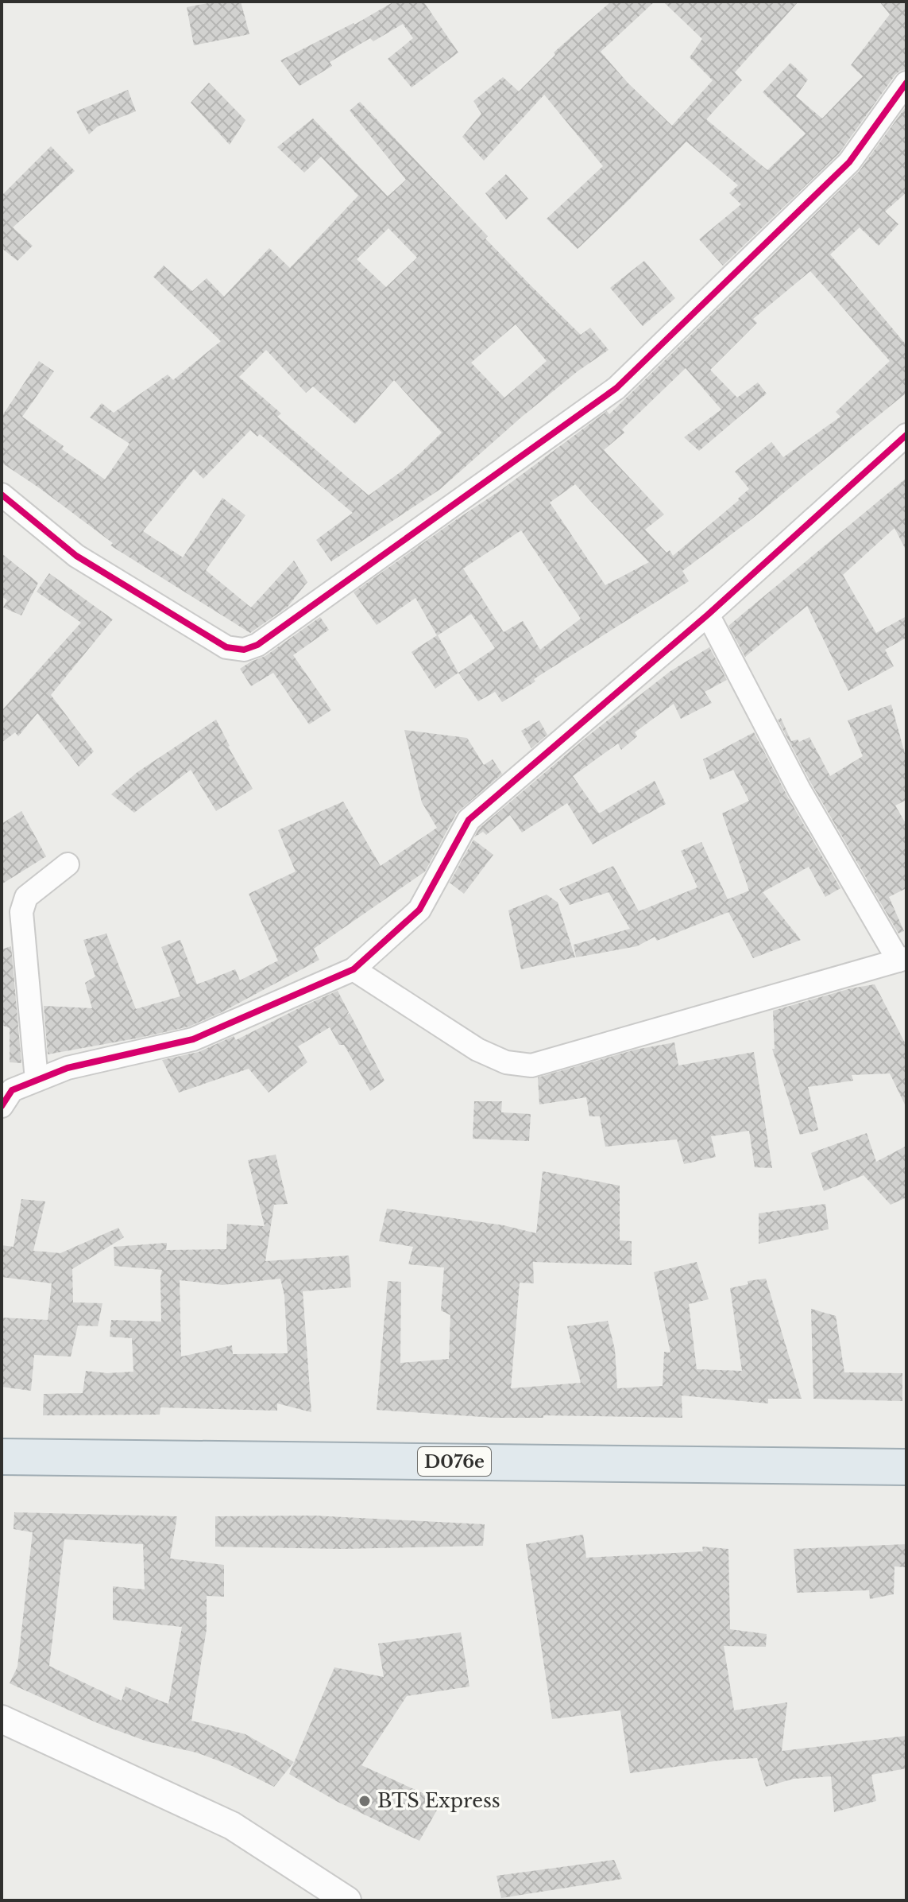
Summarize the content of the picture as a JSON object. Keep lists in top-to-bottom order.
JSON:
{
  "streets": {
    "main road": ["D076e"]
  },
  "places": ["BTS Express"]
}
